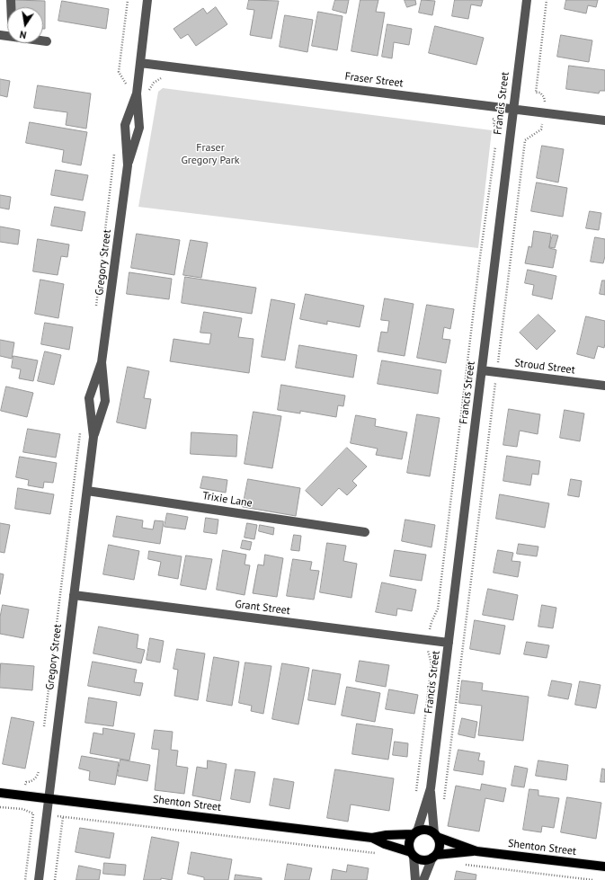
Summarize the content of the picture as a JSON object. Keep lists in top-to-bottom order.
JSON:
{
  "streets": {
    "main road": ["Shenton Street"],
    "street": [
      "Fraser Street",
      "Francis Street",
      "Gregory Street",
      "Stroud Street",
      "Trixie Lane",
      "Grant Street"
    ]
  },
  "crossings": [
    ["Fraser Street", "Francis Street"],
    ["Fraser Street", "Gregory Street"],
    ["Francis Street", "Stroud Street"],
    ["Francis Street", "Grant Street"],
    ["Francis Street", "Shenton Street"],
    ["Gregory Street", "Trixie Lane"],
    ["Gregory Street", "Grant Street"],
    ["Gregory Street", "Shenton Street"]
  ],
  "parks": ["Fraser Gregory Park"],
  "north": "bottom"
}
